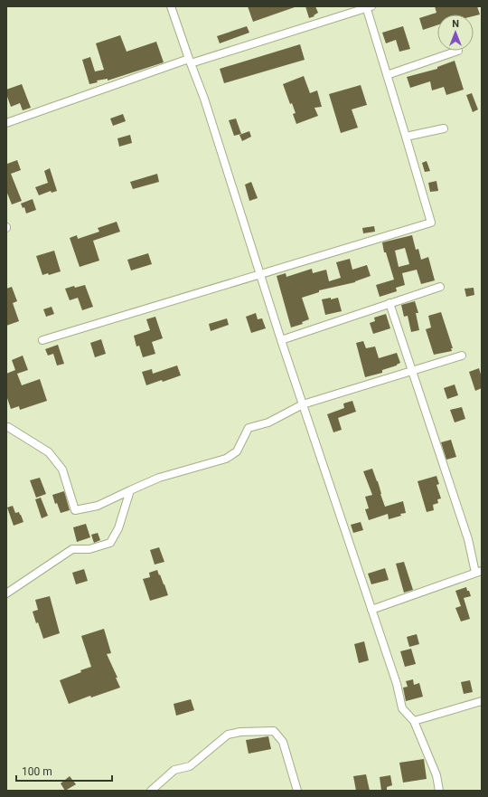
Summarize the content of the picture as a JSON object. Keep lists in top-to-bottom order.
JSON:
{
  "scale_bar": "100 m",
  "north": "top"
}
